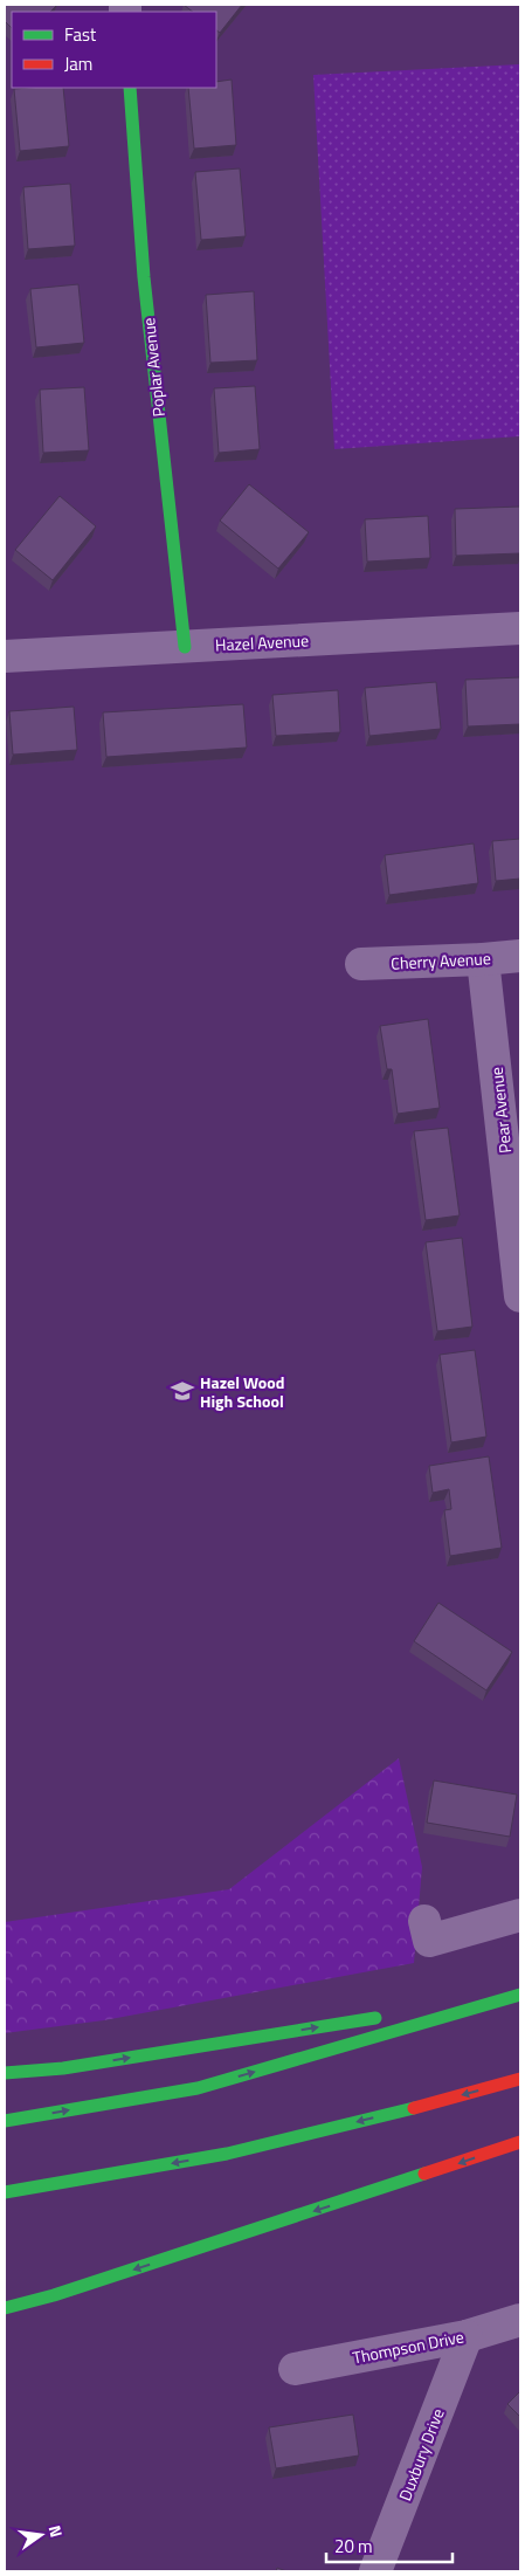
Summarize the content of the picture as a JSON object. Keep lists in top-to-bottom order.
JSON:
{
  "streets": {
    "main road": ["Poplar Avenue"],
    "street": [
      "Hazel Avenue",
      "Cherry Avenue",
      "Pear Avenue",
      "Thompson Drive",
      "Duxbury Drive"
    ]
  },
  "crossings": [
    ["Poplar Avenue", "Hazel Avenue"],
    ["Cherry Avenue", "Pear Avenue"],
    ["Thompson Drive", "Duxbury Drive"]
  ],
  "places": {
    "school or university": ["Hazel Wood High School"]
  },
  "legend": ["Fast", "Jam"],
  "scale_bar": "20 m",
  "north": "right"
}
